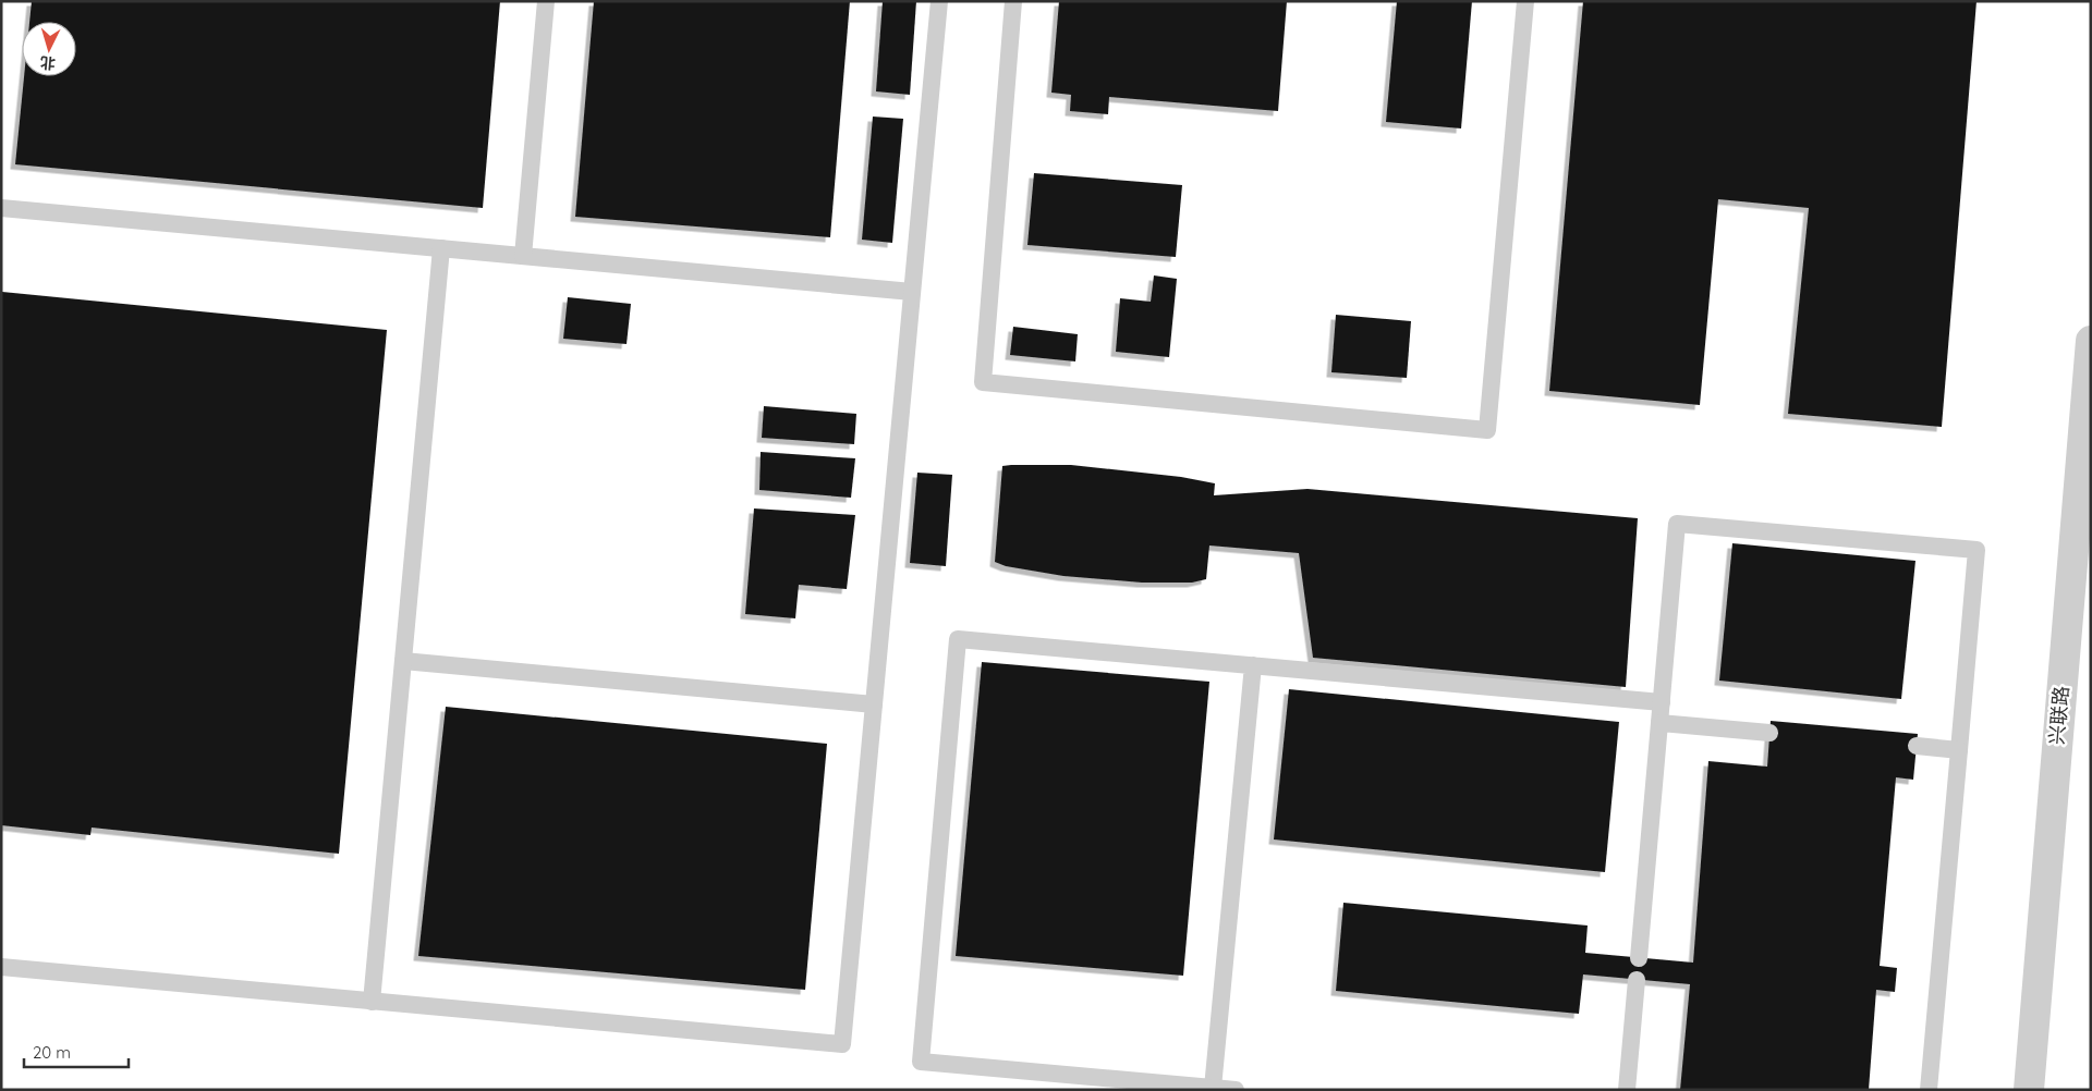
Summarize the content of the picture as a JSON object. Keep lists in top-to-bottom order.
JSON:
{
  "streets": {
    "street": ["兴联路"]
  },
  "scale_bar": "20 m",
  "north": "bottom"
}
